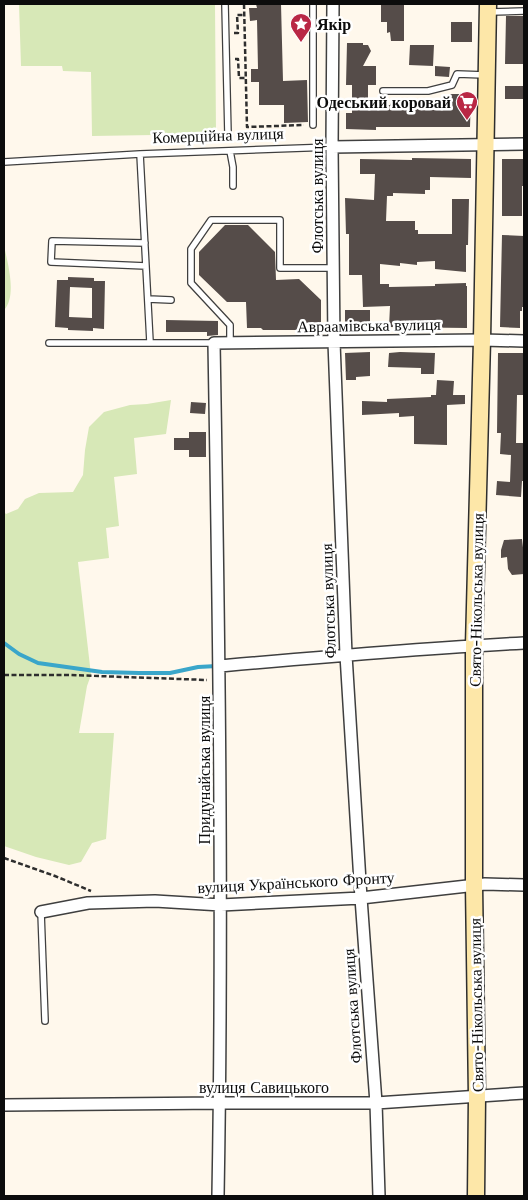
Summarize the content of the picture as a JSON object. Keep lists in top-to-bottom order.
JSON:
{
  "streets": {
    "main road": ["Свято-Нікольська вулиця"],
    "street": [
      "Комерційна вулиця",
      "Флотська вулиця",
      "Авраамівська вулиця",
      "Придунайська вулиця",
      "вулиця Українського Фронту",
      "вулиця Савицького"
    ]
  },
  "crossings": [
    ["Комерційна вулиця", "Флотська вулиця"],
    ["Комерційна вулиця", "Свято-Нікольська вулиця"],
    ["Флотська вулиця", "Авраамівська вулиця"],
    ["Флотська вулиця", "вулиця Українського Фронту"],
    ["Флотська вулиця", "вулиця Савицького"],
    ["Авраамівська вулиця", "Свято-Нікольська вулиця"],
    ["Авраамівська вулиця", "Придунайська вулиця"],
    ["Свято-Нікольська вулиця", "вулиця Українського Фронту"],
    ["Свято-Нікольська вулиця", "вулиця Савицького"],
    ["Придунайська вулиця", "вулиця Українського Фронту"],
    ["Придунайська вулиця", "вулиця Савицького"]
  ],
  "places": {
    "place": ["Якір"],
    "supermarket": ["Одеський коровай"]
  }
}
